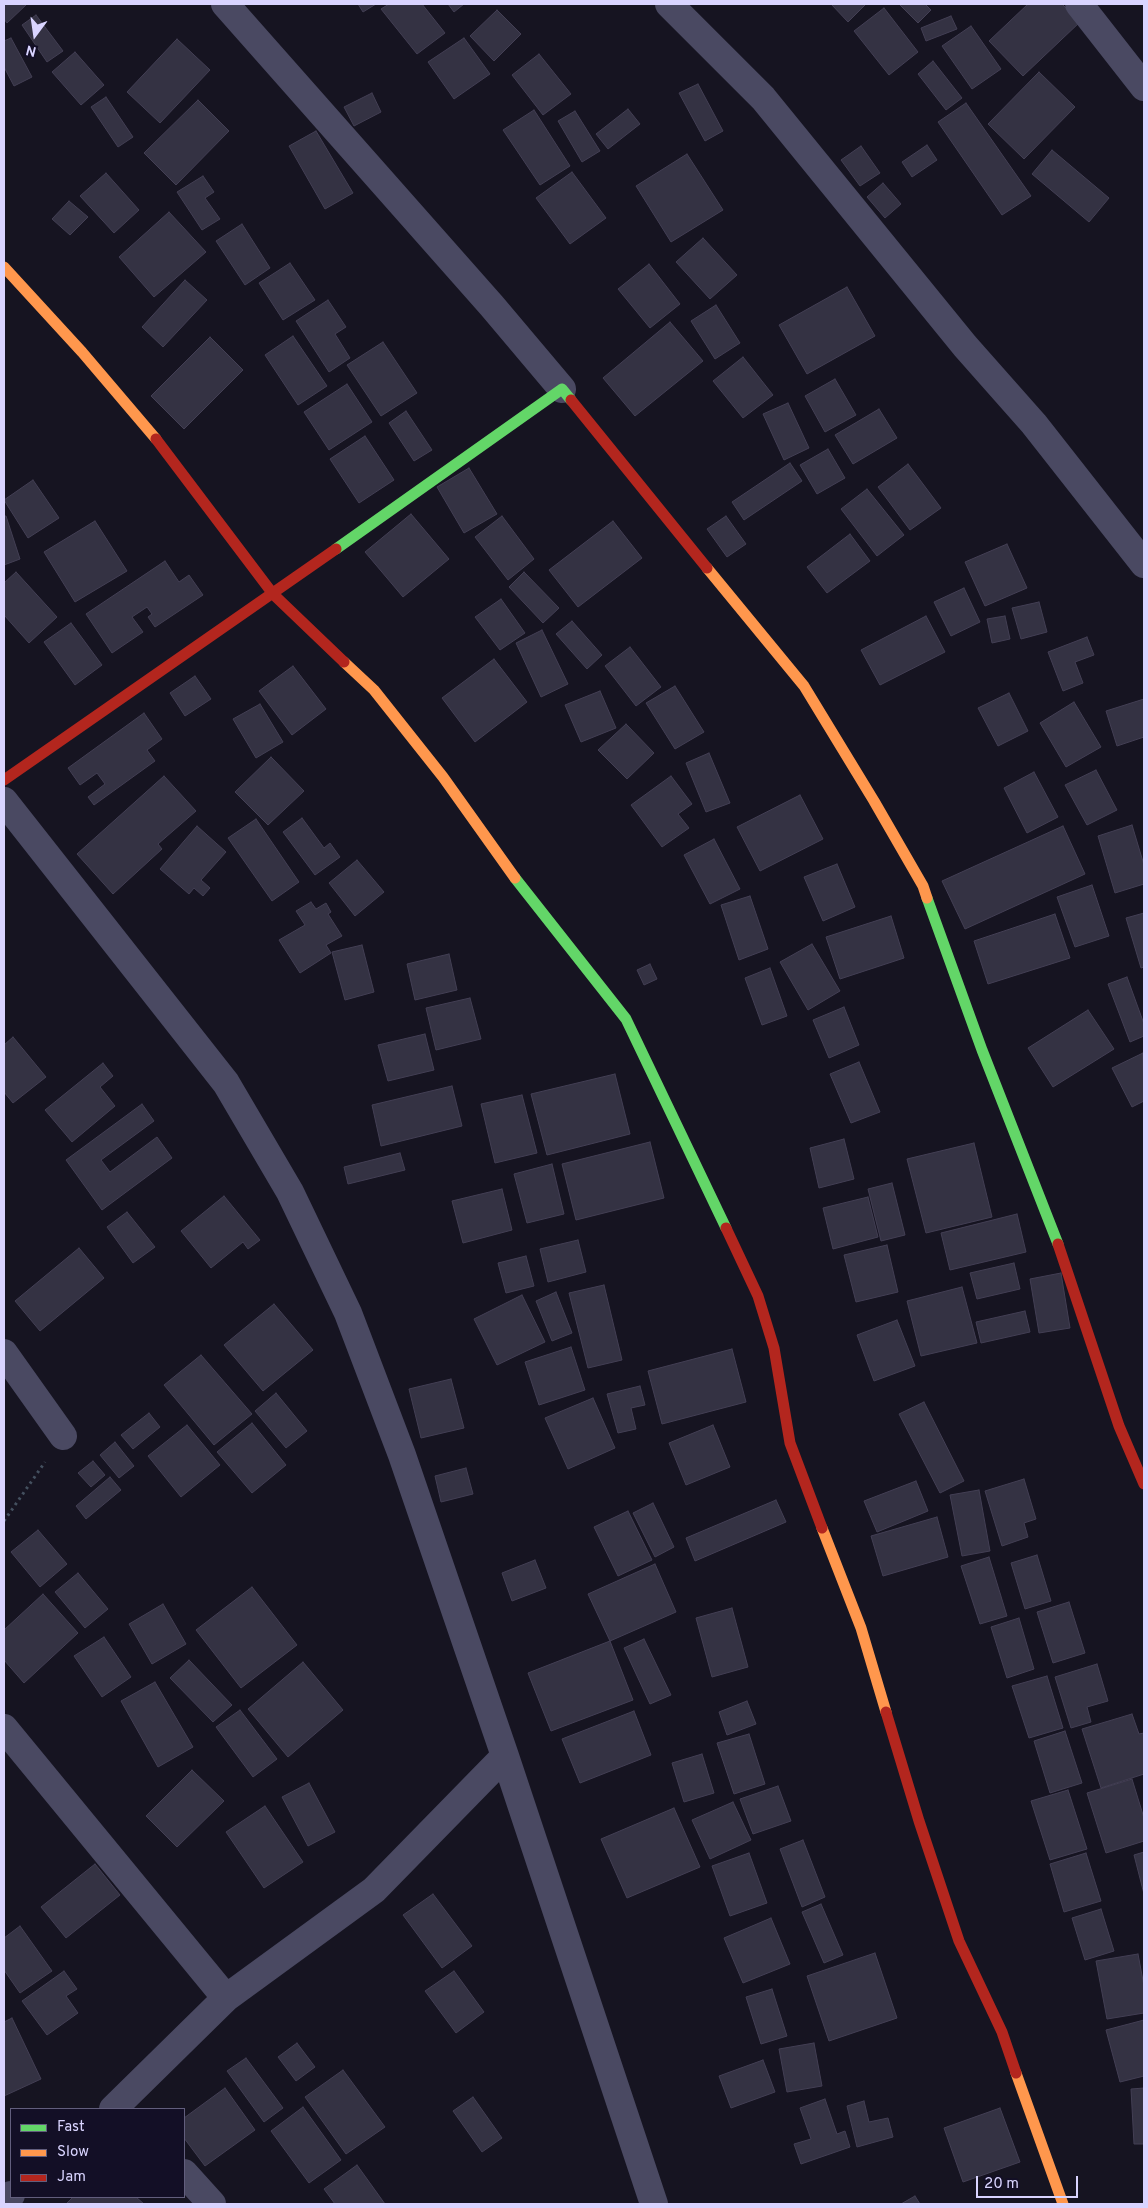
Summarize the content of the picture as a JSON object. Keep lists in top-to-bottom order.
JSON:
{
  "legend": ["Fast", "Slow", "Jam"],
  "scale_bar": "20 m",
  "north": "bottom"
}
